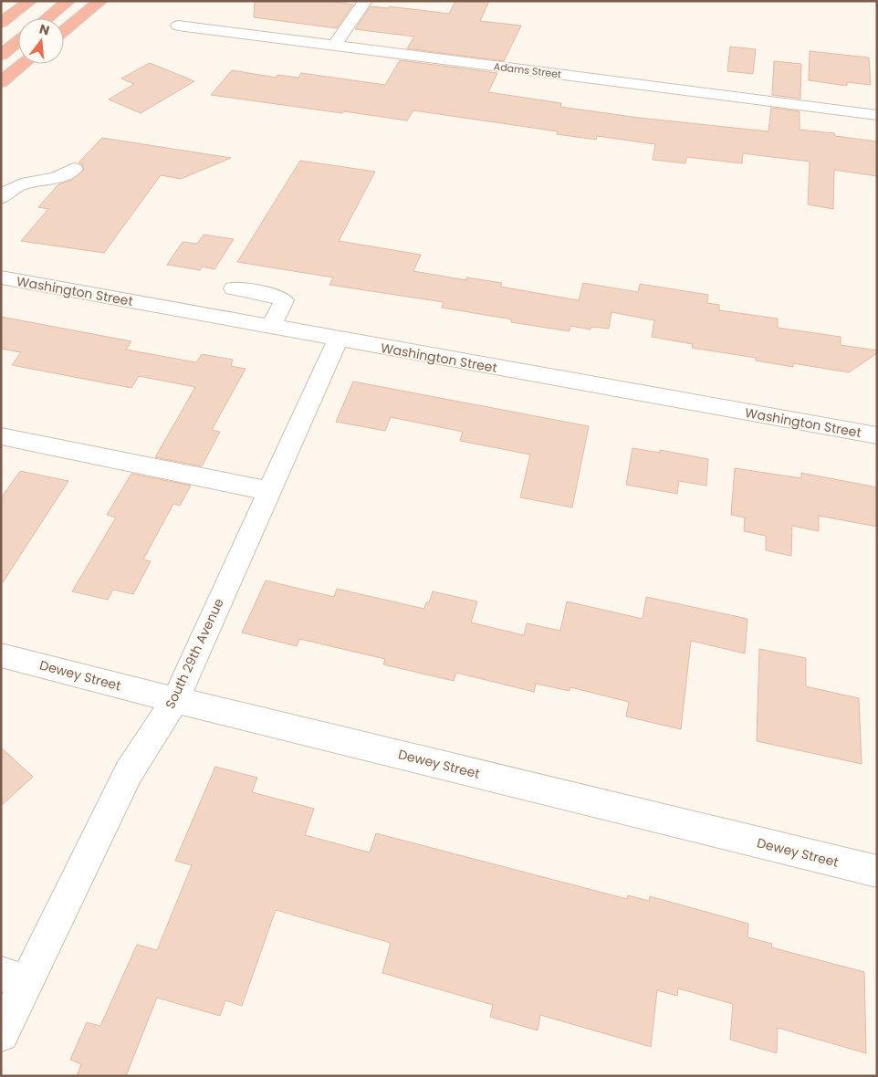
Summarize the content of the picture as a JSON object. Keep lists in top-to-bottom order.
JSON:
{
  "streets": {
    "street": [
      "Adams Street",
      "Washington Street",
      "South 29th Avenue",
      "Dewey Street"
    ]
  },
  "crossings": [
    ["Washington Street", "South 29th Avenue"],
    ["South 29th Avenue", "Dewey Street"]
  ],
  "north": "top"
}
